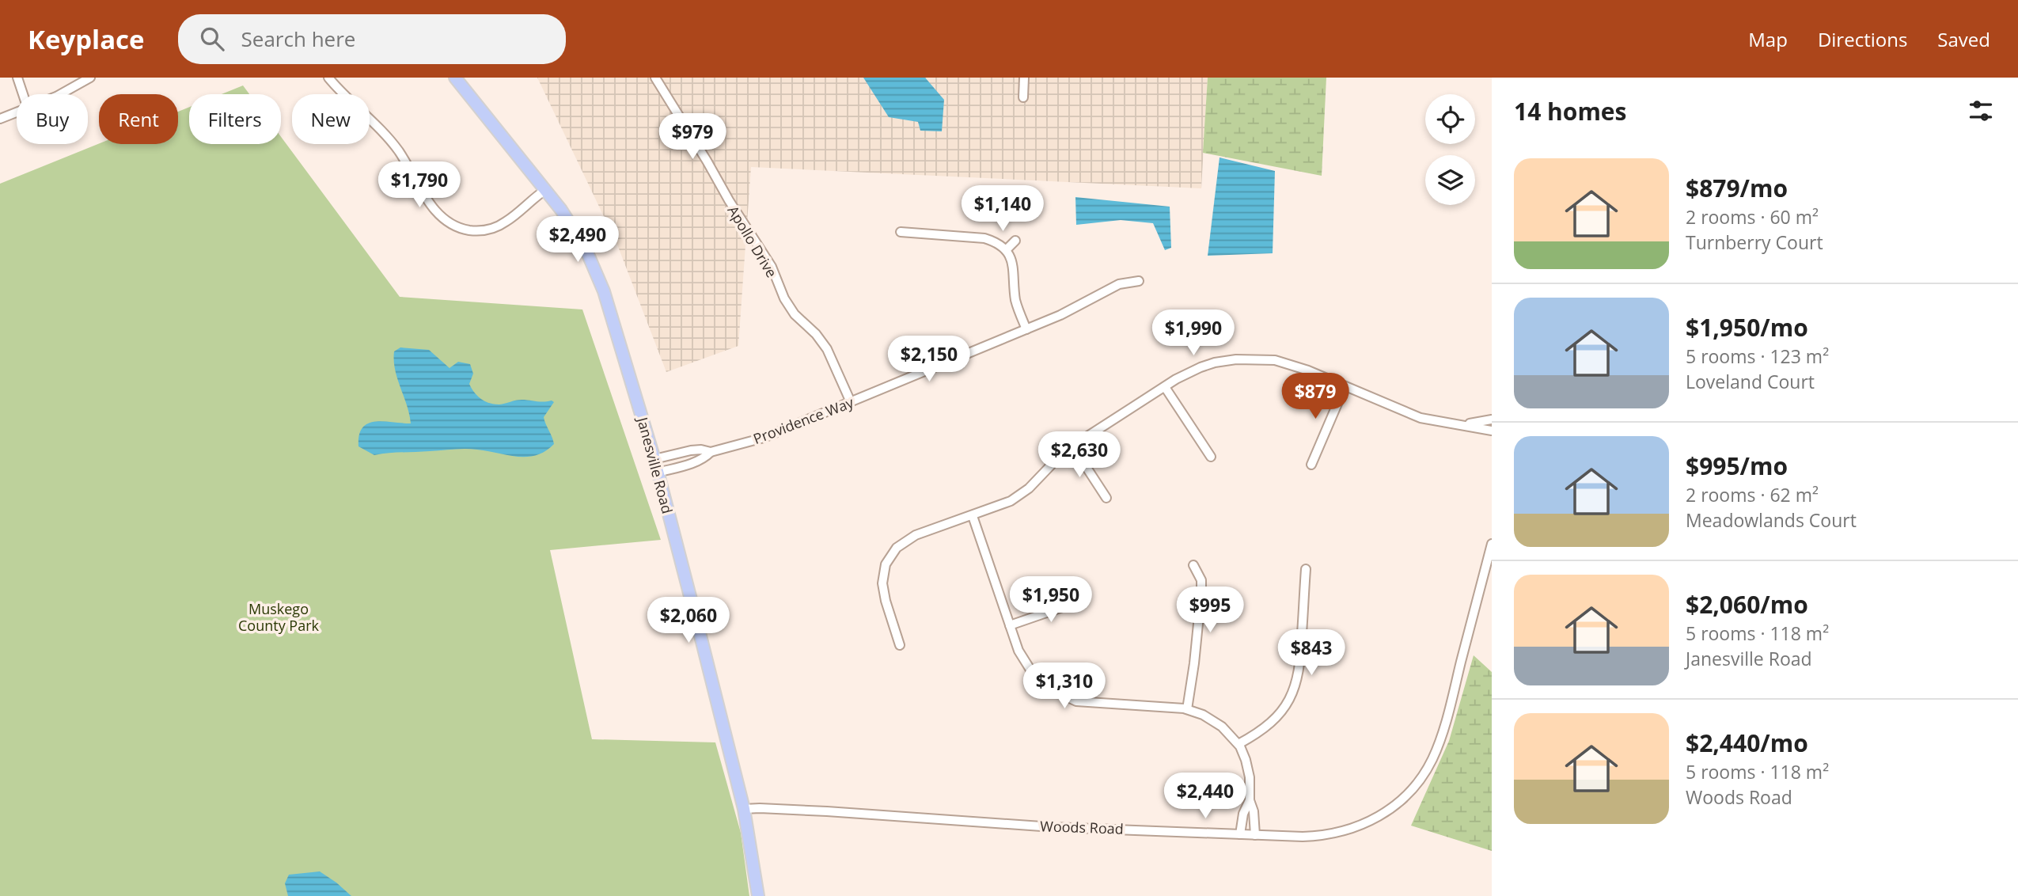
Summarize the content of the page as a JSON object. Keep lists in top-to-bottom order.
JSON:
{
  "streets": {
    "main road": ["Janesville Road"],
    "street": ["Apollo Drive", "Providence Way", "Woods Road"]
  },
  "crossings": [
    ["Apollo Drive", "Providence Way"],
    ["Providence Way", "Janesville Road"],
    ["Janesville Road", "Woods Road"]
  ],
  "parks": ["Muskego County Park"],
  "page": {
    "header": "Keyplace",
    "search": "Search here",
    "nav": ["Map", "Directions", "Saved"],
    "heading": "14 homes",
    "chip": [
      "Buy",
      "Rent",
      "Filters",
      "New"
    ],
    "price": [
      "$979",
      "$1,790",
      "$1,140",
      "$2,490",
      "$1,990",
      "$2,150",
      "$879",
      "$2,630",
      "$1,950",
      "$995",
      "$2,060",
      "$843",
      "$1,310",
      "$2,440"
    ],
    "list": [
      {
        "name": "$879/mo",
        "note": "2 rooms · 60 m² · Turnberry Court"
      },
      {
        "name": "$1,950/mo",
        "note": "5 rooms · 123 m² · Loveland Court"
      },
      {
        "name": "$995/mo",
        "note": "2 rooms · 62 m² · Meadowlands Court"
      },
      {
        "name": "$2,060/mo",
        "note": "5 rooms · 118 m² · Janesville Road"
      },
      {
        "name": "$2,440/mo",
        "note": "5 rooms · 118 m² · Woods Road"
      }
    ]
  }
}
